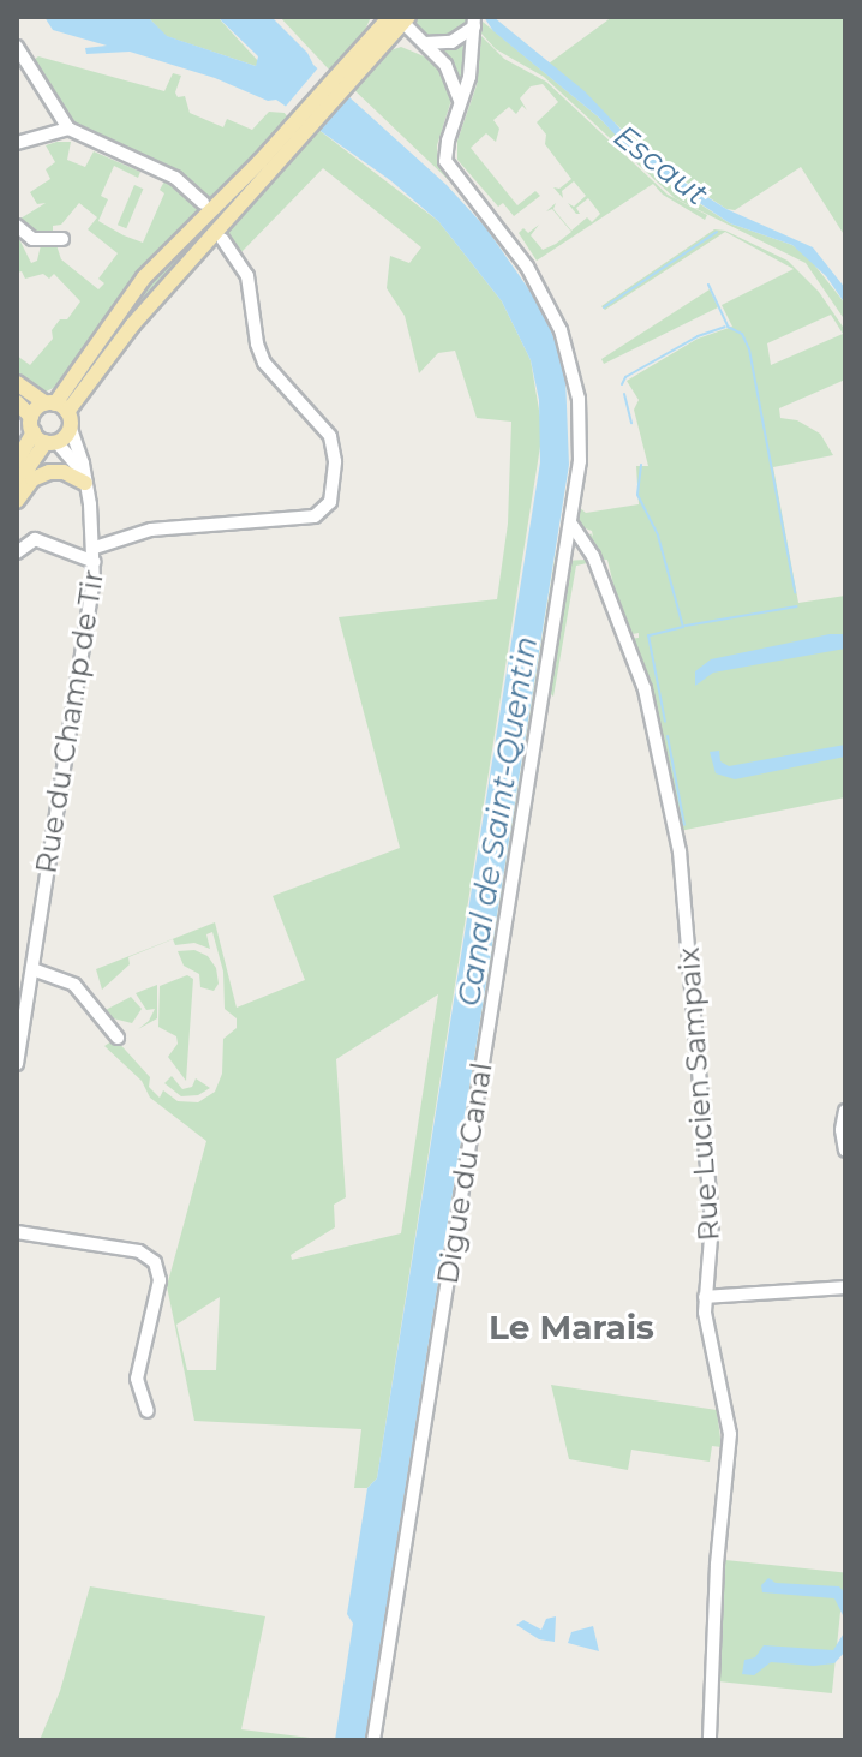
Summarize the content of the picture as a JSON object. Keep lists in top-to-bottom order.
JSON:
{
  "streets": {
    "street": ["Rue du Champ de Tir", "Rue Lucien Sampaix", "Digue du Canal"]
  },
  "crossings": [
    ["Rue Lucien Sampaix", "Digue du Canal"]
  ],
  "districts": ["Le Marais"],
  "water": ["Escaut", "Canal de Saint-Quentin"]
}
